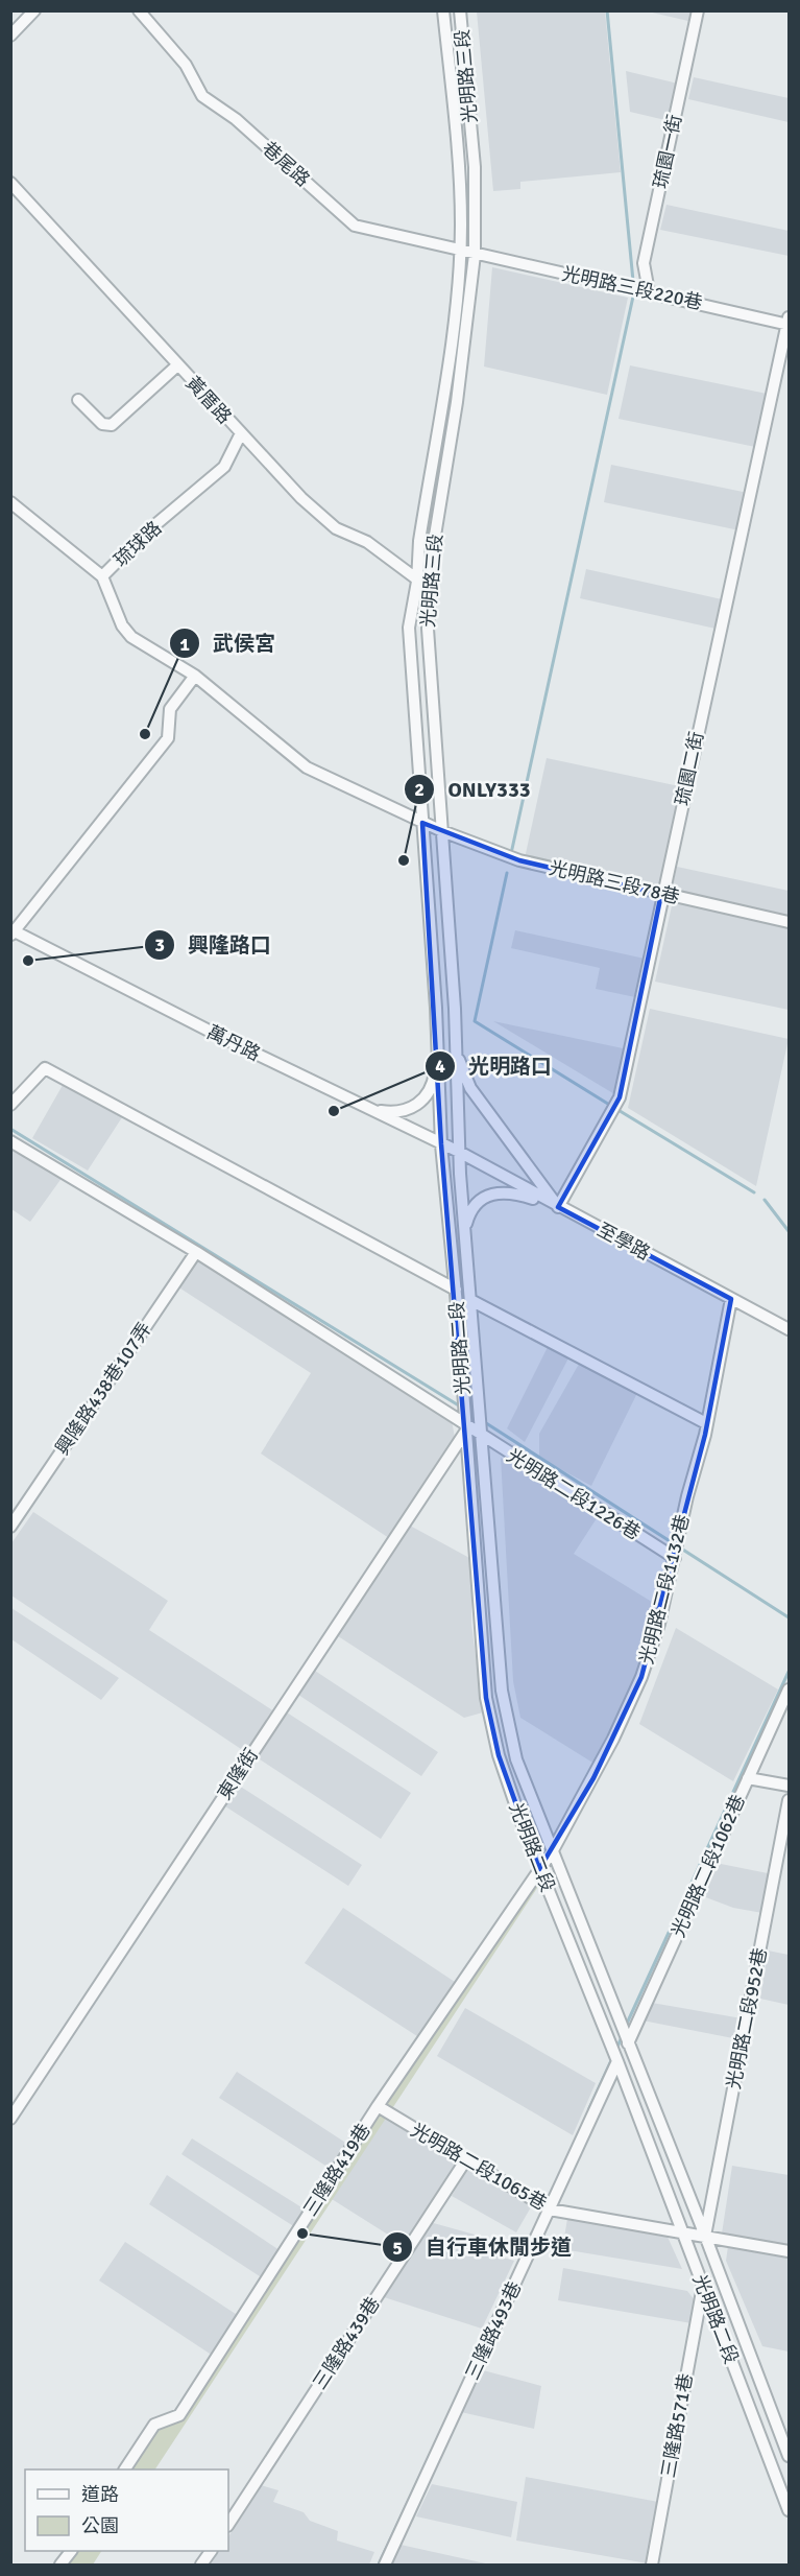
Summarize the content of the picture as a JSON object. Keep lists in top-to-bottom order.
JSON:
{
  "streets": {
    "street": [
      "光明路三段",
      "琉園一街",
      "巷尾路",
      "光明路三段220巷",
      "黃厝路",
      "琉球路",
      "琉園二街",
      "光明路三段78巷",
      "萬丹路",
      "至學路",
      "光明路二段",
      "興隆路438巷107弄",
      "光明路二段1226巷",
      "光明路二段1132巷",
      "東隆街",
      "光明路二段1062巷",
      "光明路二段952巷",
      "光明路二段1065巷",
      "三隆路419巷",
      "三隆路493巷",
      "三隆路439巷",
      "三隆路571巷"
    ]
  },
  "crossings": [
    ["光明路三段", "巷尾路"],
    ["光明路三段", "光明路三段220巷"],
    ["光明路三段", "黃厝路"],
    ["光明路三段", "琉球路"],
    ["光明路三段", "光明路三段78巷"],
    ["光明路三段", "萬丹路"],
    ["光明路三段", "至學路"],
    ["光明路三段", "光明路二段"],
    ["琉園一街", "光明路三段220巷"],
    ["巷尾路", "光明路三段220巷"],
    ["光明路三段220巷", "琉園二街"],
    ["黃厝路", "琉球路"],
    ["琉球路", "光明路三段78巷"],
    ["琉園二街", "光明路三段78巷"],
    ["琉園二街", "至學路"],
    ["萬丹路", "至學路"],
    ["萬丹路", "光明路二段"],
    ["至學路", "光明路二段"],
    ["至學路", "光明路二段1132巷"],
    ["光明路二段", "光明路二段1226巷"],
    ["光明路二段", "光明路二段1132巷"],
    ["光明路二段", "東隆街"],
    ["光明路二段", "光明路二段1062巷"],
    ["光明路二段", "光明路二段952巷"],
    ["光明路二段", "光明路二段1065巷"],
    ["光明路二段", "三隆路419巷"],
    ["光明路二段", "三隆路493巷"],
    ["光明路二段", "三隆路571巷"],
    ["興隆路438巷107弄", "光明路二段1226巷"],
    ["光明路二段1226巷", "光明路二段1132巷"],
    ["光明路二段1226巷", "東隆街"],
    ["光明路二段1132巷", "三隆路419巷"],
    ["光明路二段952巷", "光明路二段1065巷"],
    ["光明路二段1065巷", "三隆路419巷"],
    ["光明路二段1065巷", "三隆路493巷"],
    ["光明路二段1065巷", "三隆路439巷"]
  ],
  "places": [
    "武侯宮",
    "ONLY333",
    "興隆路口",
    "光明路口",
    "自行車休閒步道"
  ],
  "legend": ["道路", "公園"]
}
